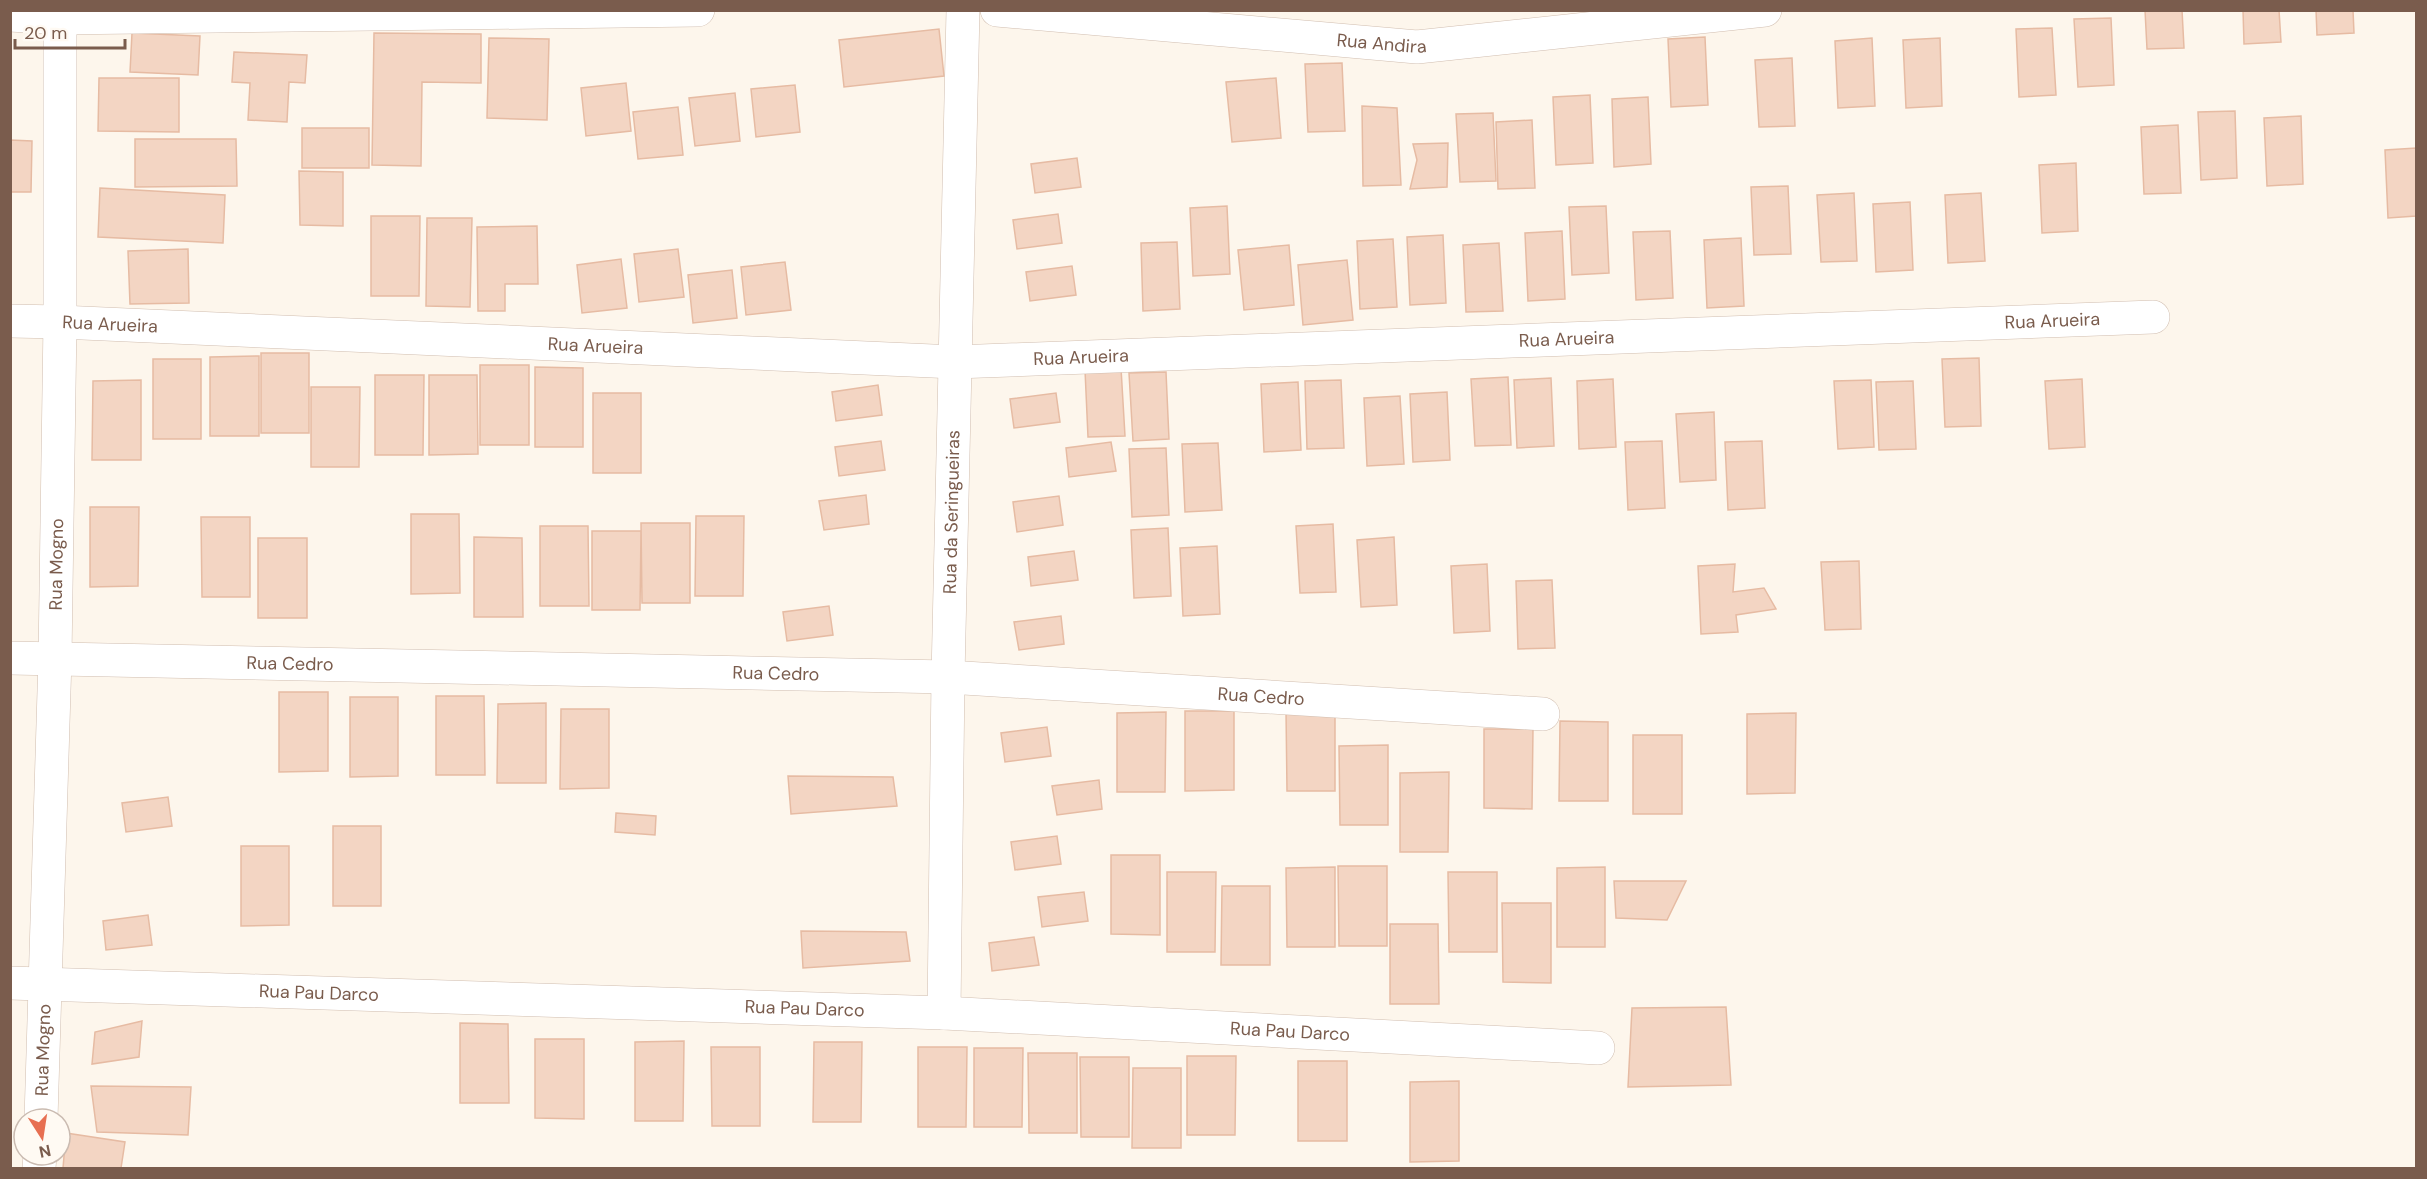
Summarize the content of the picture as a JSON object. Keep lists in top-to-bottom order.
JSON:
{
  "streets": {
    "street": [
      "Rua Andira",
      "Rua Arueira",
      "Rua da Seringueiras",
      "Rua Mogno",
      "Rua Cedro",
      "Rua Pau Darco"
    ]
  },
  "crossings": [
    ["Rua Arueira", "Rua da Seringueiras"],
    ["Rua Arueira", "Rua Mogno"],
    ["Rua da Seringueiras", "Rua Cedro"],
    ["Rua da Seringueiras", "Rua Pau Darco"],
    ["Rua Mogno", "Rua Cedro"],
    ["Rua Mogno", "Rua Pau Darco"]
  ],
  "scale_bar": "20 m",
  "north": "bottom"
}
